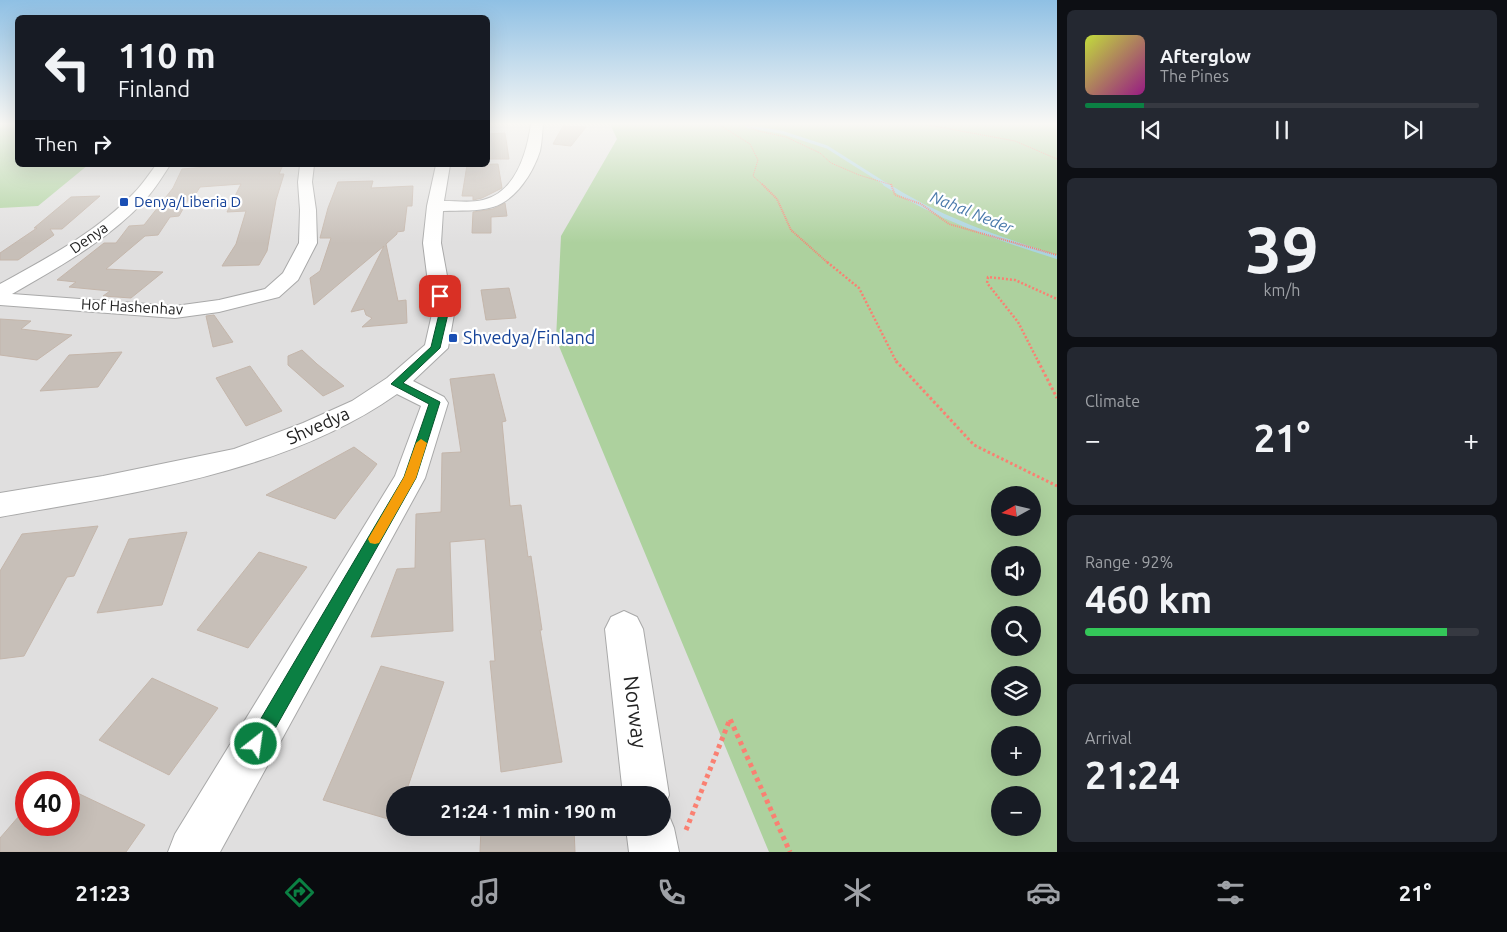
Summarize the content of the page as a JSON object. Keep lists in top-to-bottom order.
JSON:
{
  "streets": {
    "street": [
      "Denya",
      "Hof Hashenhav",
      "Shvedya",
      "Norway"
    ]
  },
  "water": ["Nahal Neder"],
  "places": {
    "transit": ["Denya/Liberia D", "Shvedya/Finland"]
  },
  "north": "left",
  "page": {
    "turn": ["110 m", "Finland"],
    "song": ["Afterglow", "The Pines"],
    "then": "Then",
    "tile": [
      ["39", "km/h"],
      "Climate",
      ["Range · 92%", "460 km"],
      ["Arrival", "21:24"]
    ],
    "heat": ["−", "21°", "+"],
    "map_buttons": ["+", "−"],
    "limit": "40",
    "trip": "21:24 · 1 min · 190 m",
    "tabs": ["21:23", "21°"]
  }
}
